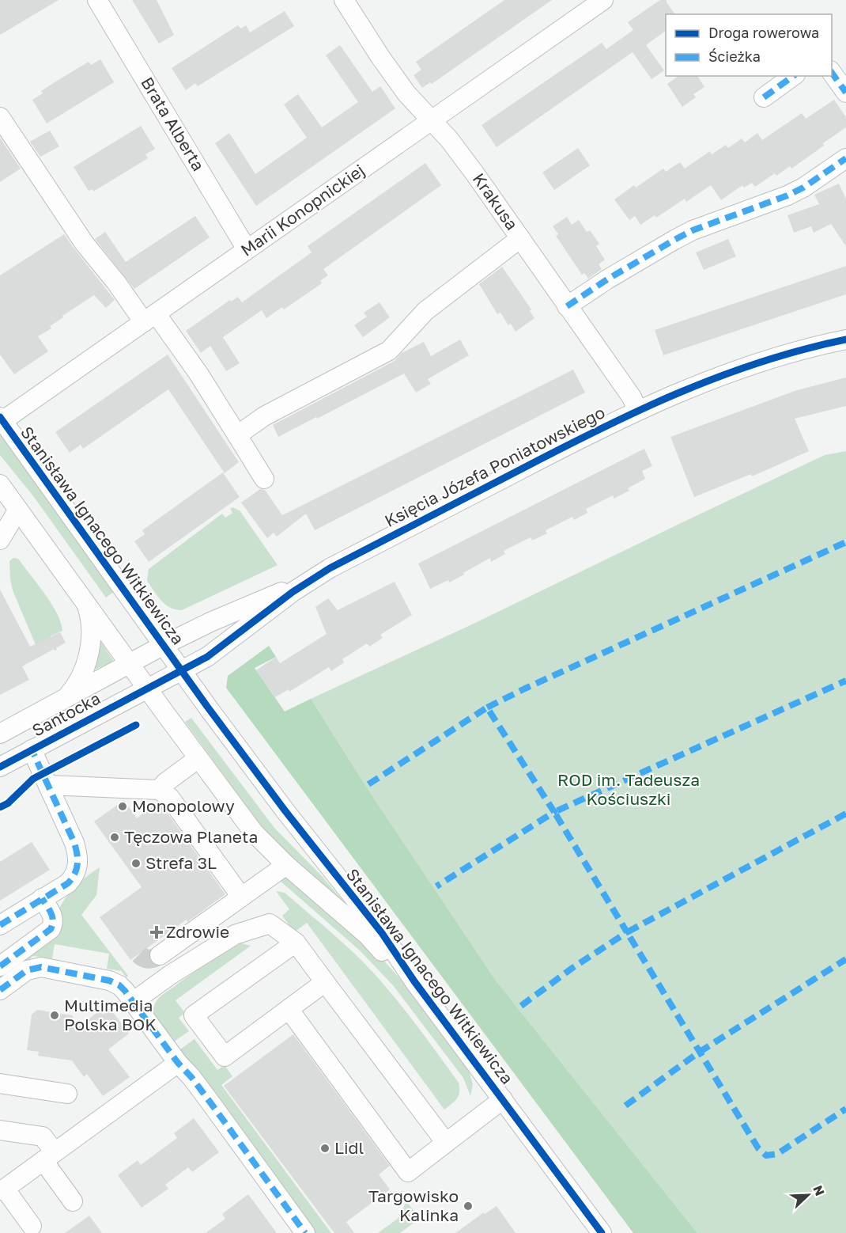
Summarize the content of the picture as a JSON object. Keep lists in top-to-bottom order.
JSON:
{
  "streets": {
    "street": [
      "Brata Alberta",
      "Krakusa",
      "Marii Konopnickiej",
      "Księcia Józefa Poniatowskiego",
      "Stanisława Ignacego Witkiewicza",
      "Santocka"
    ]
  },
  "crossings": [
    ["Brata Alberta", "Marii Konopnickiej"],
    ["Krakusa", "Marii Konopnickiej"],
    ["Krakusa", "Księcia Józefa Poniatowskiego"],
    ["Marii Konopnickiej", "Stanisława Ignacego Witkiewicza"],
    ["Księcia Józefa Poniatowskiego", "Stanisława Ignacego Witkiewicza"],
    ["Stanisława Ignacego Witkiewicza", "Santocka"]
  ],
  "parks": ["ROD im. Tadeusza Kościuszki"],
  "places": {
    "other": [
      "Monopolowy",
      "Tęczowa Planeta",
      "Strefa 3L",
      "Multimedia Polska BOK",
      "Lidl",
      "Targowisko Kalinka"
    ],
    "health": ["Zdrowie"]
  },
  "legend": ["Droga rowerowa", "Ścieżka"],
  "north": "top right"
}
